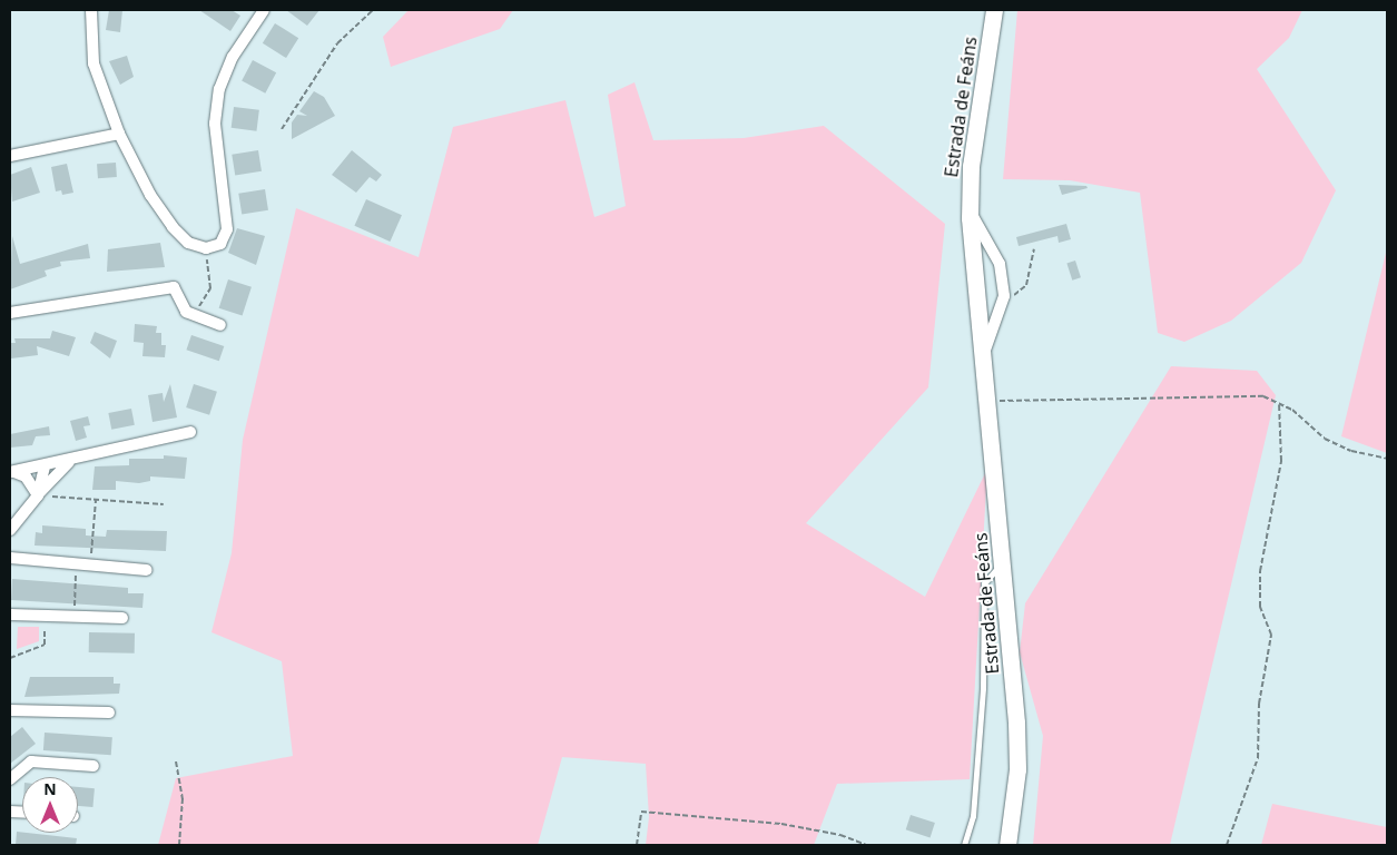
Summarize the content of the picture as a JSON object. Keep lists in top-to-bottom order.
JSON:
{
  "streets": {
    "street": ["Estrada de Feáns"]
  },
  "north": "top"
}
